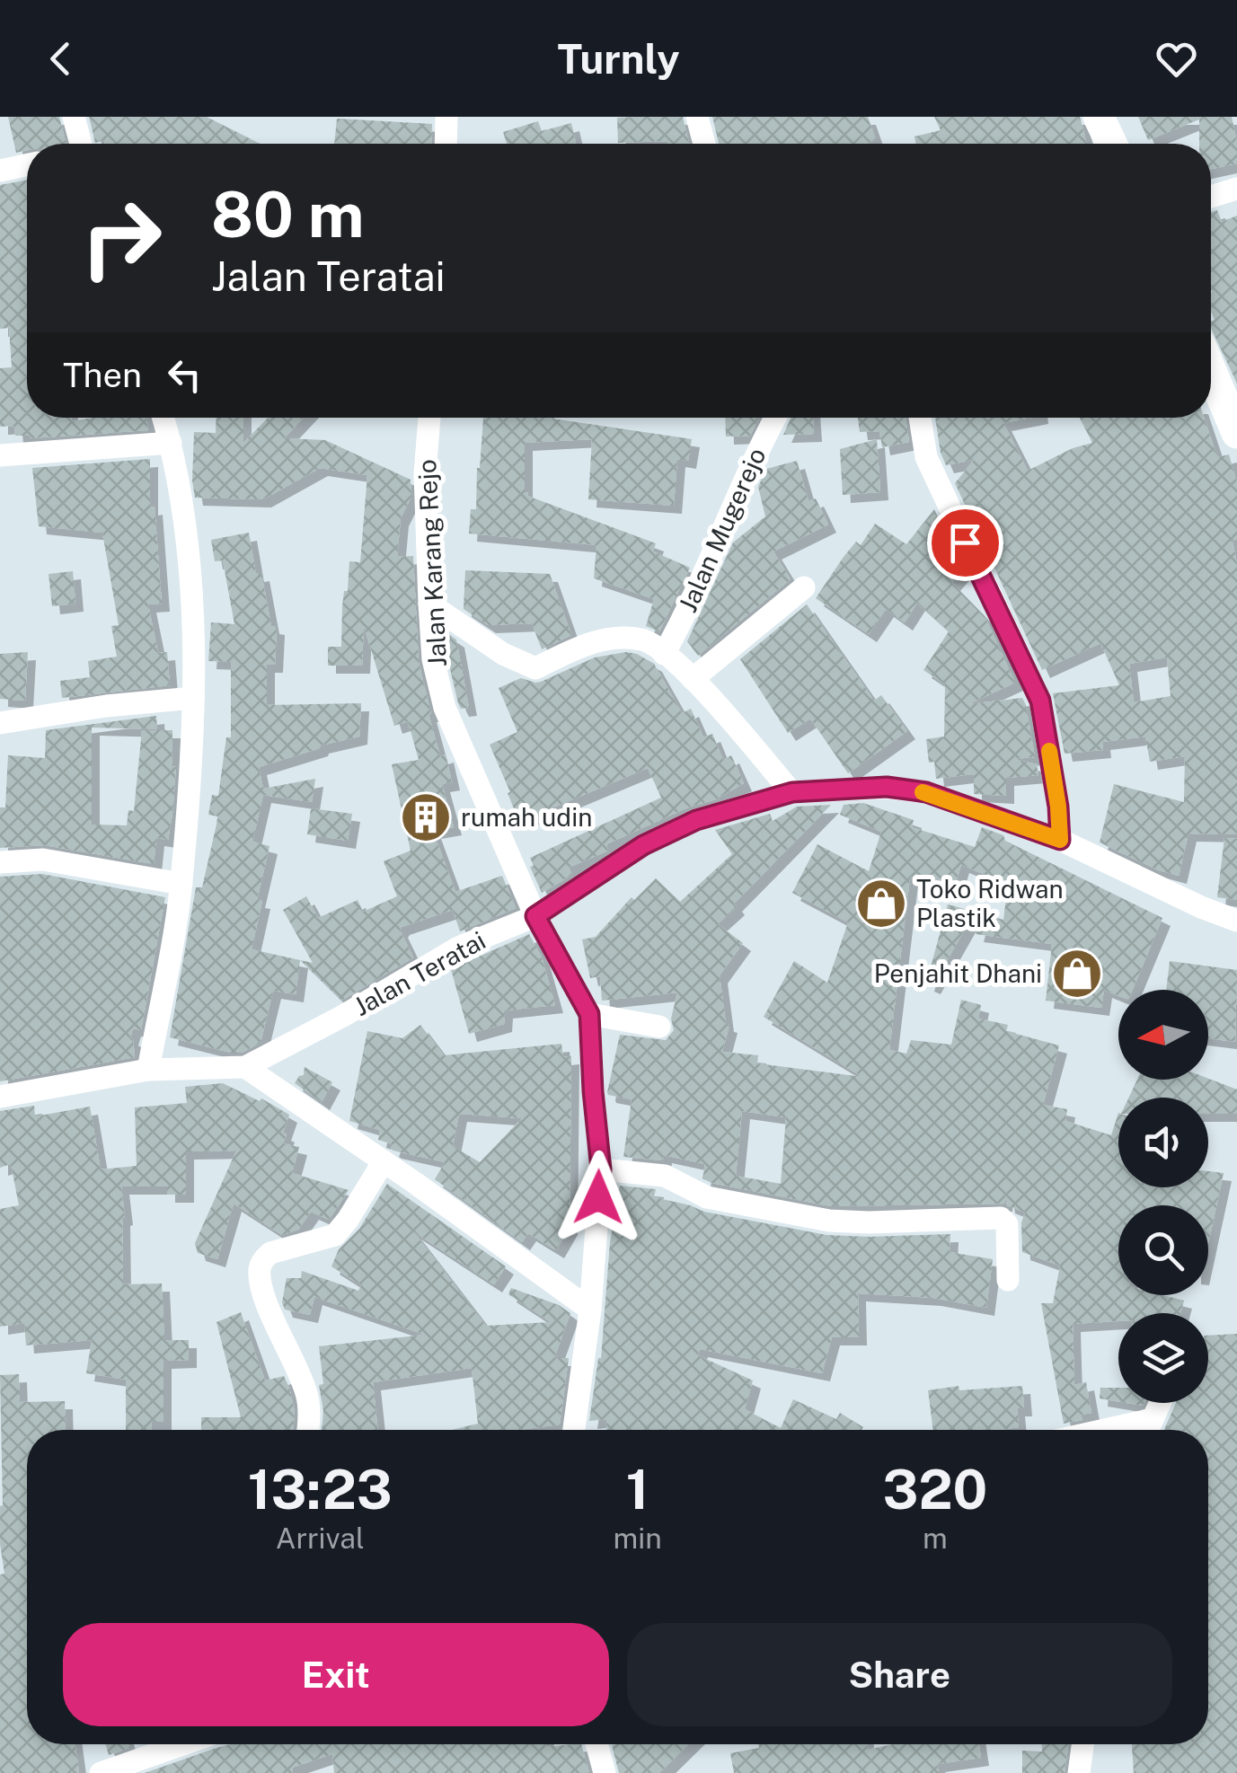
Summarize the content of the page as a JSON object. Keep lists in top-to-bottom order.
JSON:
{
  "streets": {
    "street": ["Jalan Mugerejo", "Jalan Karang Rejo", "Jalan Teratai"]
  },
  "crossings": [
    ["Jalan Karang Rejo", "Jalan Teratai"]
  ],
  "places": {
    "building": ["rumah udin"],
    "shop": ["Toko Ridwan Plastik", "Penjahit Dhani"]
  },
  "north": "left",
  "page": {
    "header": "Turnly",
    "turn": ["80 m", "Jalan Teratai"],
    "then": "Then",
    "eta": [
      "13:23",
      "Arrival",
      "1",
      "min",
      "320",
      "m"
    ],
    "buttons": ["Exit", "Share"]
  }
}
